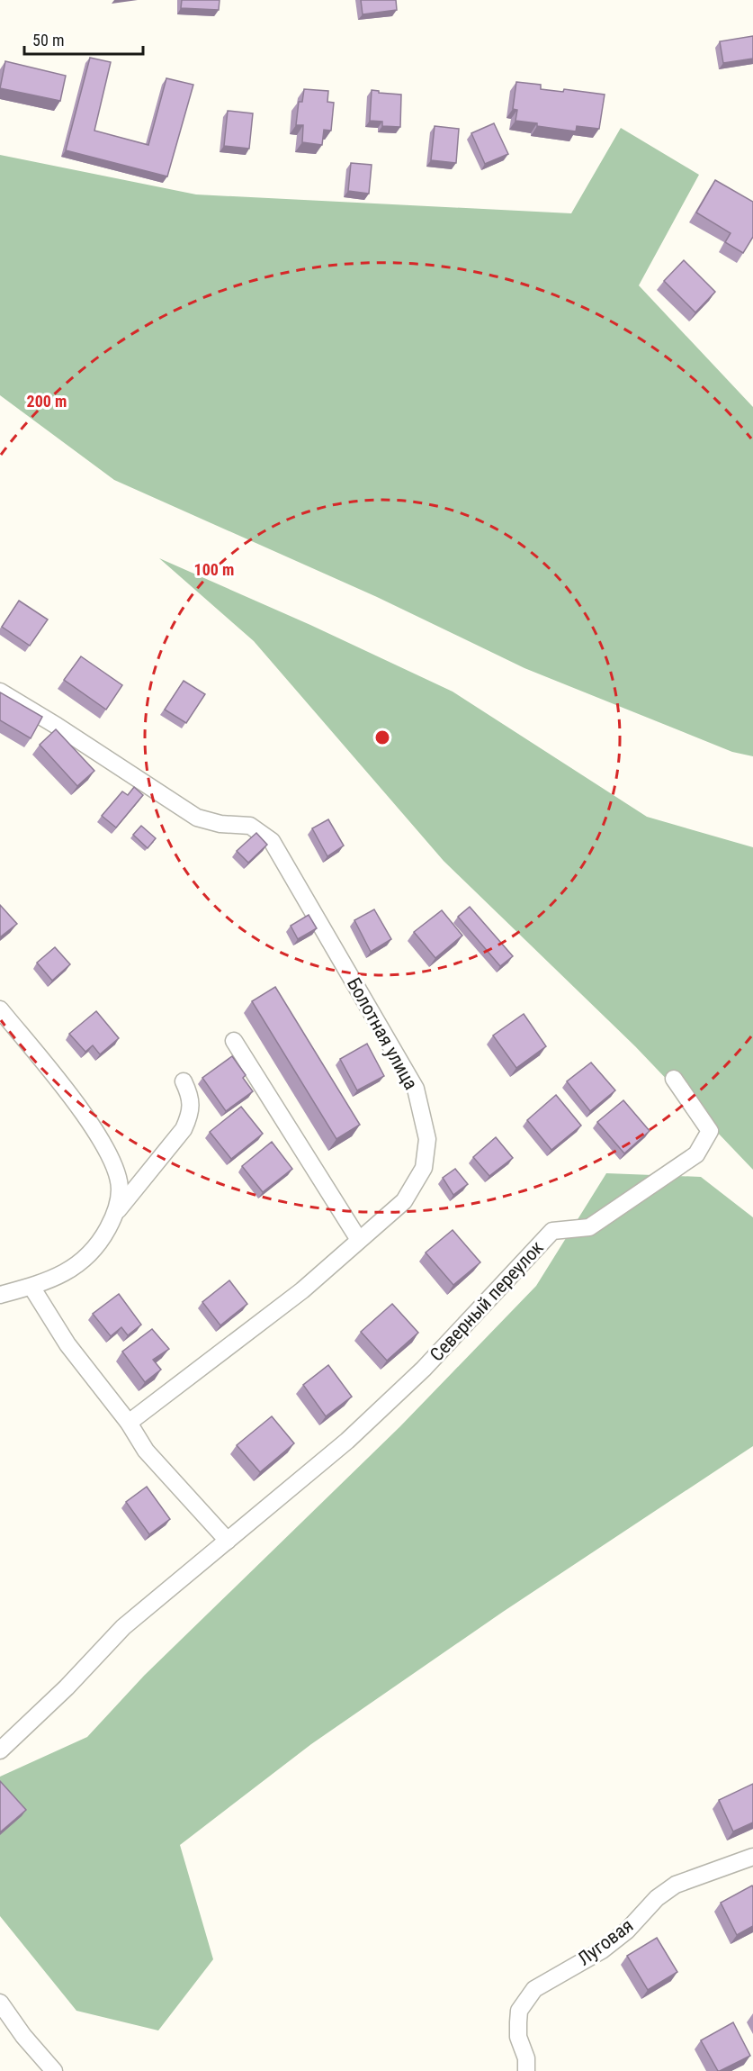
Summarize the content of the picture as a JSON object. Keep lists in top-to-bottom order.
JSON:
{
  "streets": {
    "street": ["Болотная улица", "Северный переулок", "Луговая"]
  },
  "scale_bar": "50 m",
  "rings": ["200 m", "100 m"]
}
